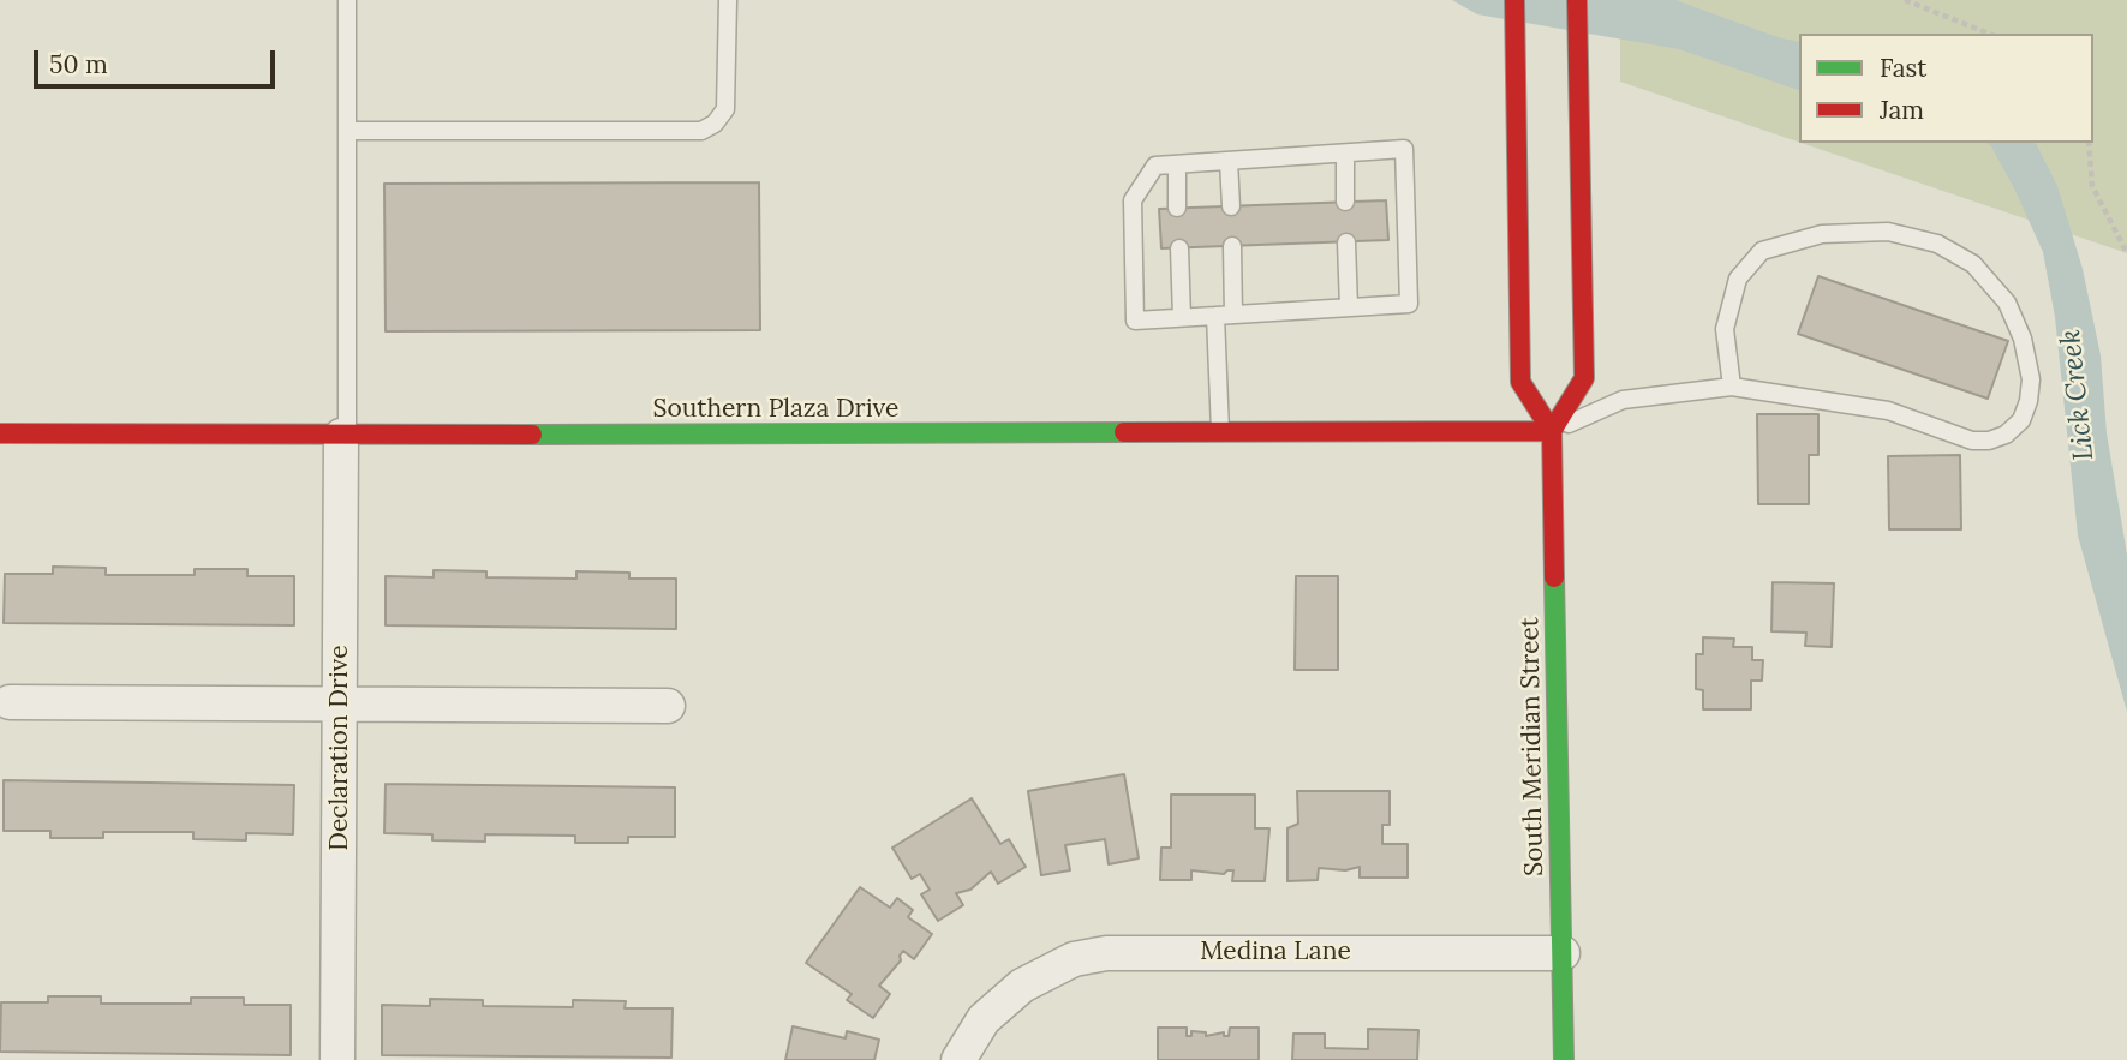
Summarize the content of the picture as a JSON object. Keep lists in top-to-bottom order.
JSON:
{
  "streets": {
    "street": [
      "Southern Plaza Drive",
      "South Meridian Street",
      "Declaration Drive",
      "Medina Lane"
    ]
  },
  "crossings": [
    ["Southern Plaza Drive", "South Meridian Street"],
    ["Southern Plaza Drive", "Declaration Drive"],
    ["South Meridian Street", "Medina Lane"]
  ],
  "water": ["Lick Creek"],
  "legend": ["Fast", "Jam"],
  "scale_bar": "50 m"
}
